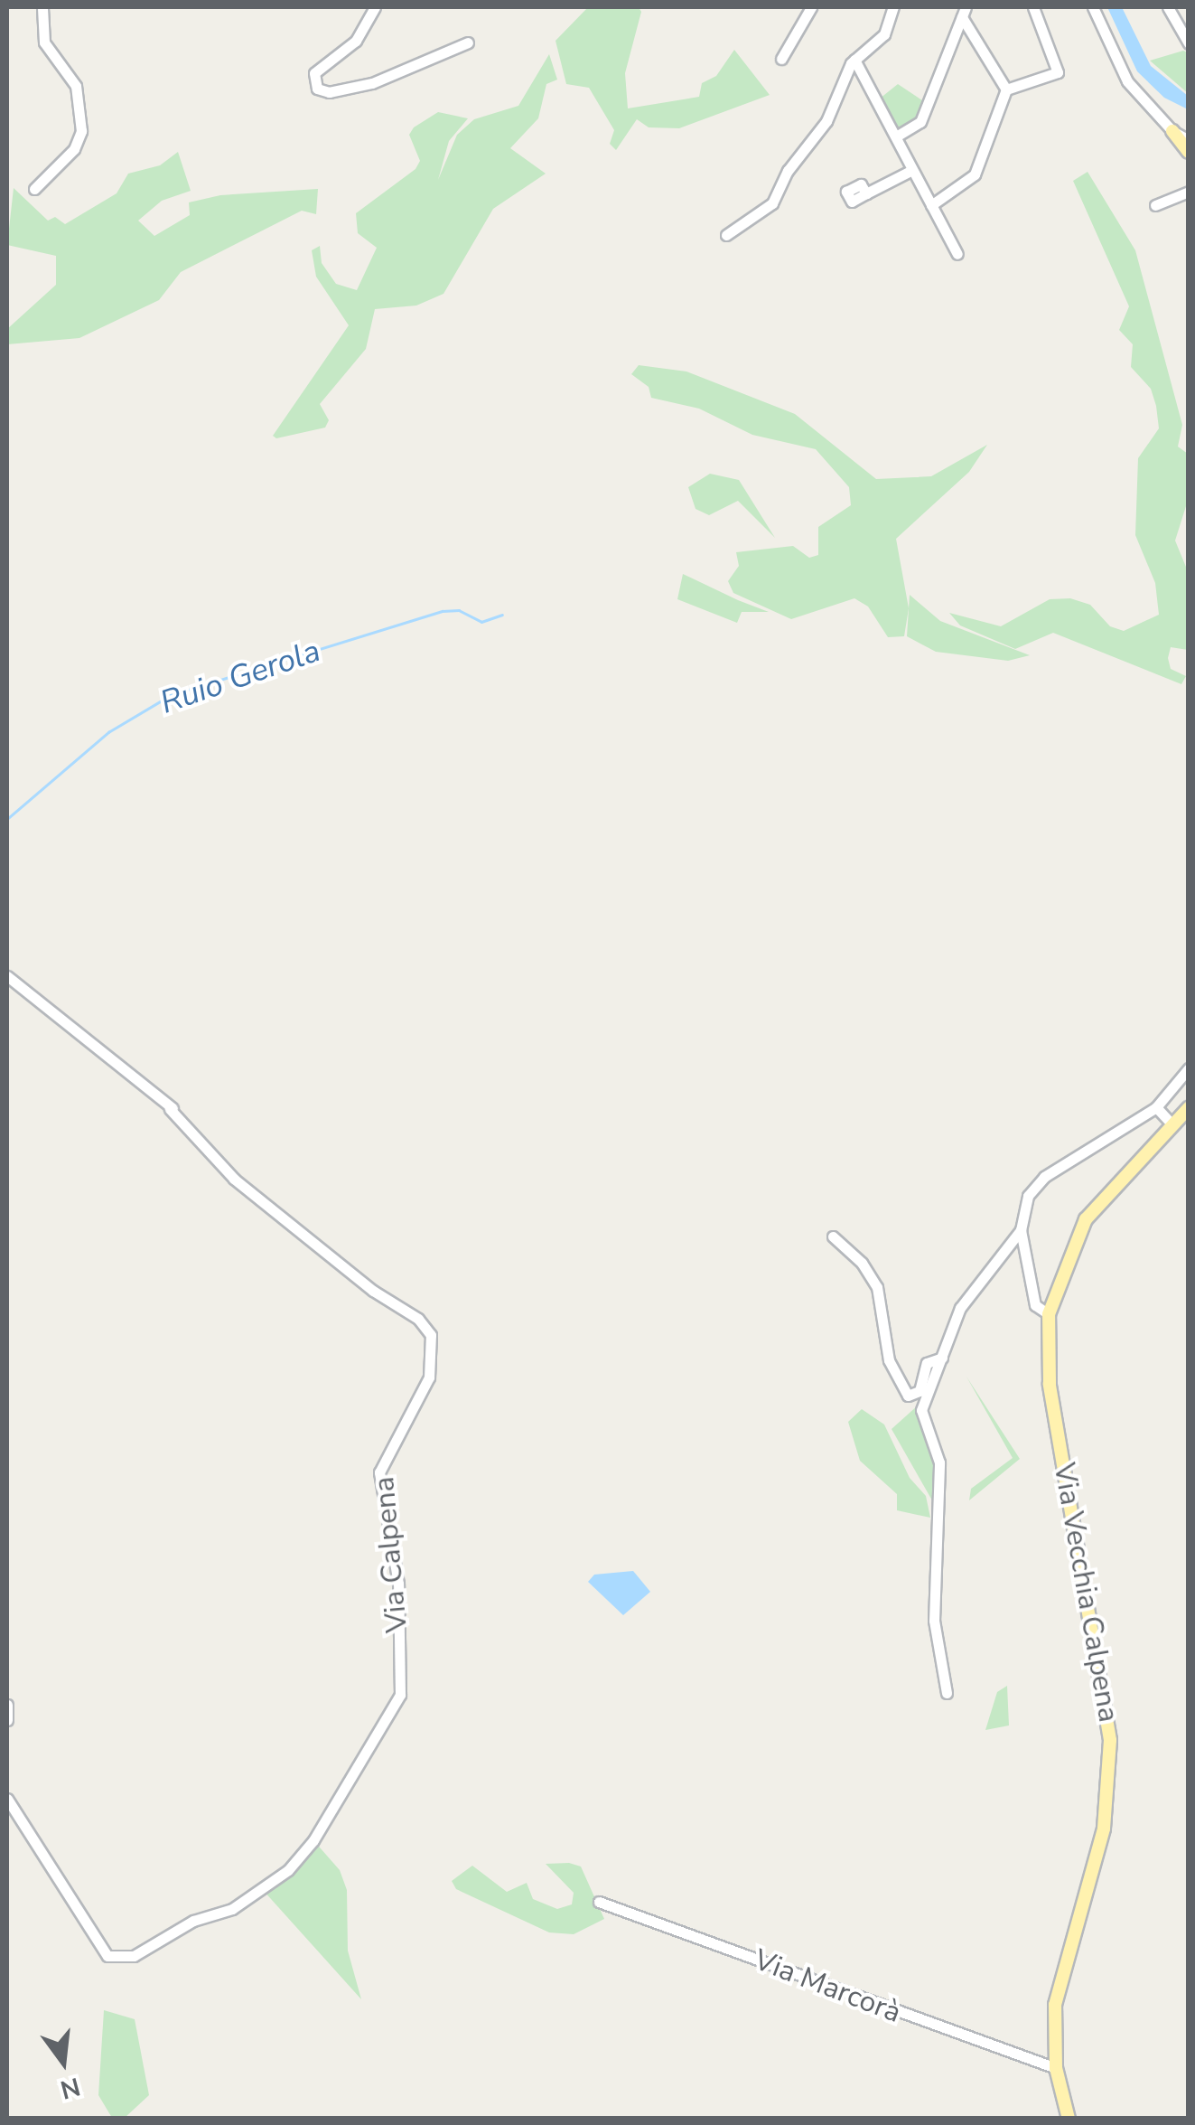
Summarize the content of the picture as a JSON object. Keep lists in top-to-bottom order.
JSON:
{
  "streets": {
    "main road": ["Via Vecchia Calpena"],
    "street": ["Via Calpena", "Via Marcorà"]
  },
  "crossings": [
    ["Via Vecchia Calpena", "Via Marcorà"]
  ],
  "water": ["Ruio Gerola"],
  "north": "bottom"
}
